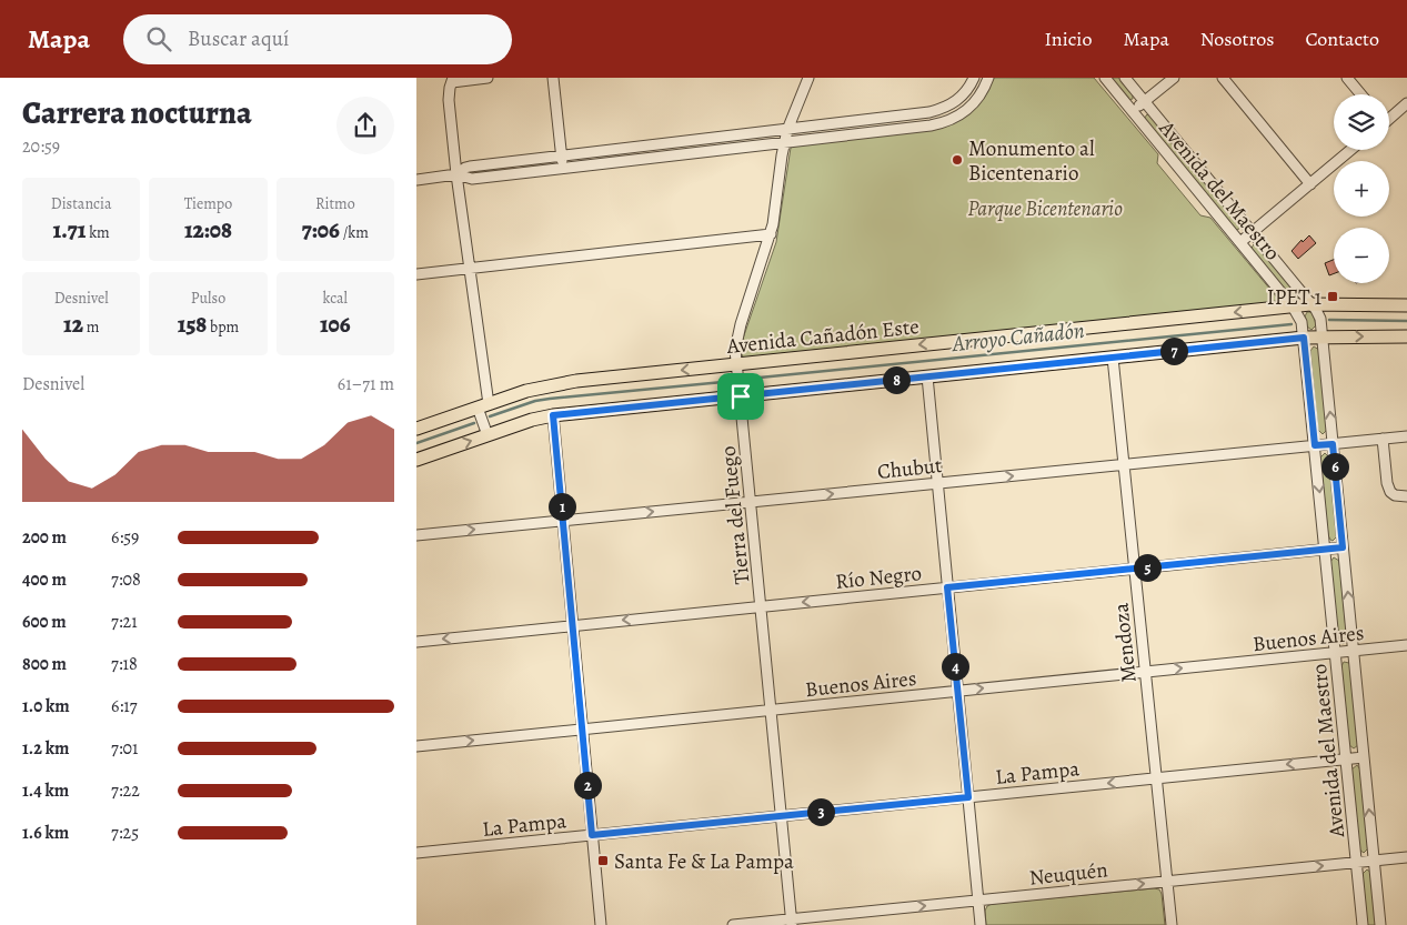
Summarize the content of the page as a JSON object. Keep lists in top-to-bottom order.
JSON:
{
  "streets": {
    "main road": ["Avenida Cañadón Este"],
    "street": [
      "Avenida del Maestro",
      "Chubut",
      "Tierra del Fuego",
      "Río Negro",
      "Buenos Aires",
      "Mendoza",
      "La Pampa",
      "Neuquén"
    ]
  },
  "crossings": [
    ["Avenida del Maestro", "Avenida Cañadón Este"],
    ["Avenida del Maestro", "Chubut"],
    ["Avenida del Maestro", "Río Negro"],
    ["Avenida del Maestro", "Buenos Aires"],
    ["Avenida del Maestro", "La Pampa"],
    ["Avenida del Maestro", "Neuquén"],
    ["Avenida Cañadón Este", "Tierra del Fuego"],
    ["Chubut", "Tierra del Fuego"],
    ["Chubut", "Mendoza"],
    ["Tierra del Fuego", "Río Negro"],
    ["Tierra del Fuego", "Buenos Aires"],
    ["Tierra del Fuego", "La Pampa"],
    ["Tierra del Fuego", "Neuquén"],
    ["Río Negro", "Mendoza"],
    ["Buenos Aires", "Mendoza"],
    ["Mendoza", "La Pampa"],
    ["Mendoza", "Neuquén"]
  ],
  "one_way": [
    "Chubut",
    "Río Negro",
    "Buenos Aires",
    "La Pampa",
    "Neuquén"
  ],
  "water": ["Arroyo Cañadón"],
  "parks": ["Parque Bicentenario"],
  "places": {
    "other": ["Monumento al Bicentenario"],
    "transit": ["IPET 1", "Santa Fe & La Pampa"]
  },
  "page": {
    "header": "Mapa",
    "search": "Buscar aquí",
    "nav": [
      "Inicio",
      "Mapa",
      "Nosotros",
      "Contacto"
    ],
    "heading": ["Carrera nocturna", "20:59"],
    "map_buttons": ["+", "−"],
    "stats": [
      ["Distancia", "1.71 km"],
      ["Tiempo", "12:08"],
      ["Ritmo", "7:06 /km"],
      ["Desnivel", "12 m"],
      ["Pulso", "158 bpm"],
      ["kcal", "106"]
    ],
    "pins": [
      "7",
      "8",
      "6",
      "1",
      "5",
      "4",
      "2",
      "3"
    ],
    "chart": ["Desnivel", "61–71 m"],
    "list": [
      {
        "name": "200 m",
        "note": "6:59"
      },
      {
        "name": "400 m",
        "note": "7:08"
      },
      {
        "name": "600 m",
        "note": "7:21"
      },
      {
        "name": "800 m",
        "note": "7:18"
      },
      {
        "name": "1.0 km",
        "note": "6:17"
      },
      {
        "name": "1.2 km",
        "note": "7:01"
      },
      {
        "name": "1.4 km",
        "note": "7:22"
      },
      {
        "name": "1.6 km",
        "note": "7:25"
      }
    ]
  }
}
